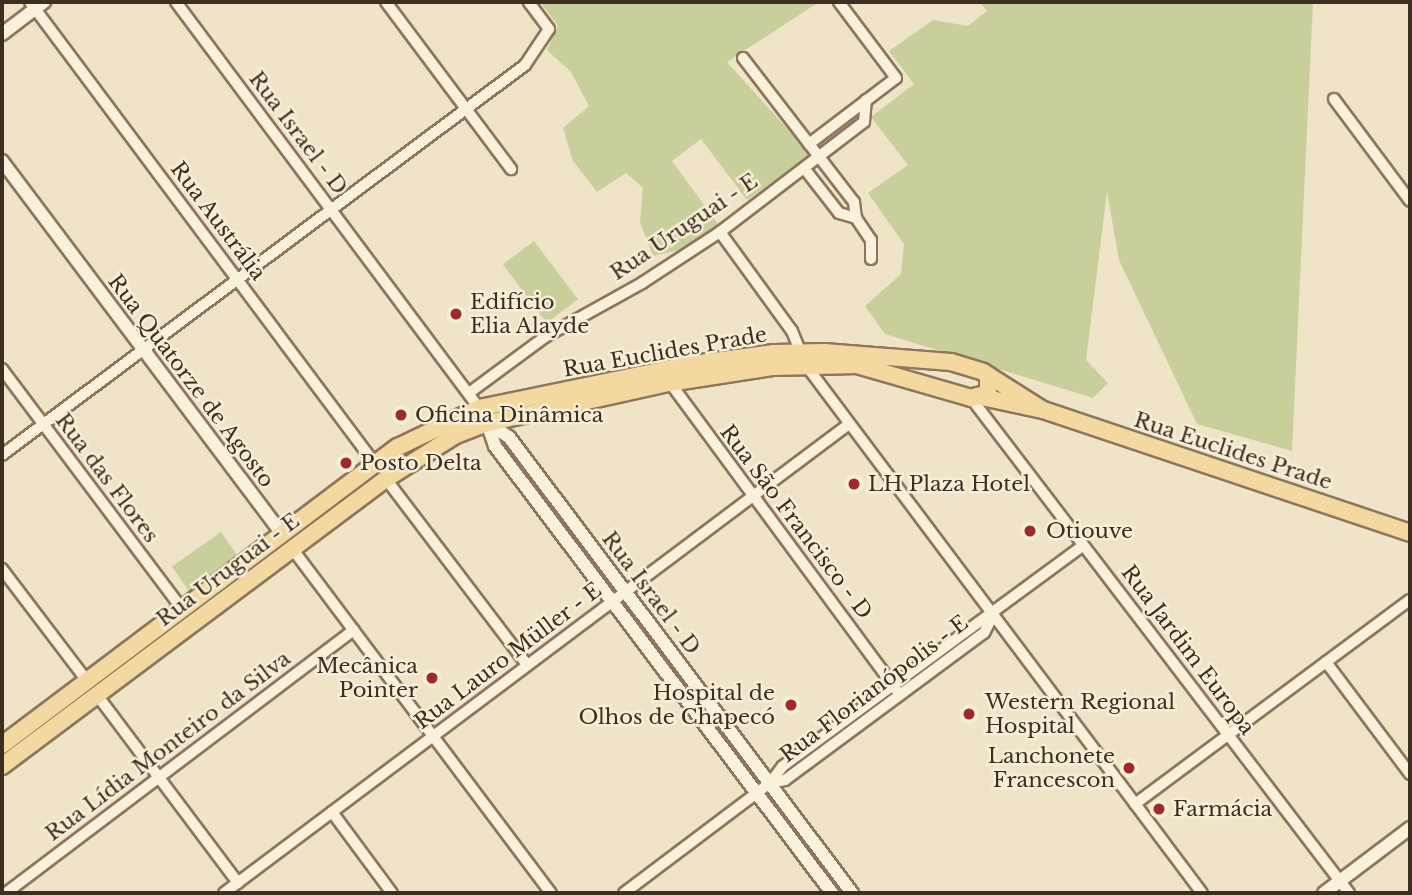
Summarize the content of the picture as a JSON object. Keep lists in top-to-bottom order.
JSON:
{
  "streets": {
    "main road": ["Rua Uruguai - E", "Rua Euclides Prade"],
    "street": [
      "Rua Israel - D",
      "Rua Austrália",
      "Rua Quatorze de Agosto",
      "Rua das Flores",
      "Rua São Francisco - D",
      "Rua Jardim Europa",
      "Rua Lauro Müller - E",
      "Rua Florianópolis - E",
      "Rua Lídia Monteiro da Silva"
    ]
  },
  "crossings": [
    ["Rua Israel - D", "Rua Uruguai - E"],
    ["Rua Israel - D", "Rua Euclides Prade"],
    ["Rua Israel - D", "Rua Lauro Müller - E"],
    ["Rua Israel - D", "Rua Florianópolis - E"],
    ["Rua Austrália", "Rua Uruguai - E"],
    ["Rua Uruguai - E", "Rua Euclides Prade"],
    ["Rua Uruguai - E", "Rua Quatorze de Agosto"],
    ["Rua Uruguai - E", "Rua das Flores"],
    ["Rua Euclides Prade", "Rua São Francisco - D"],
    ["Rua Euclides Prade", "Rua Jardim Europa"],
    ["Rua Quatorze de Agosto", "Rua Lauro Müller - E"],
    ["Rua Quatorze de Agosto", "Rua Lídia Monteiro da Silva"],
    ["Rua São Francisco - D", "Rua Lauro Müller - E"],
    ["Rua São Francisco - D", "Rua Florianópolis - E"],
    ["Rua Jardim Europa", "Rua Florianópolis - E"]
  ],
  "places": [
    "Edifício Elia Alayde",
    "Oficina Dinâmica",
    "Posto Delta",
    "LH Plaza Hotel",
    "Otiouve",
    "Mecânica Pointer",
    "Hospital de Olhos de Chapecó",
    "Western Regional Hospital",
    "Lanchonete Francescon",
    "Farmácia"
  ]
}
